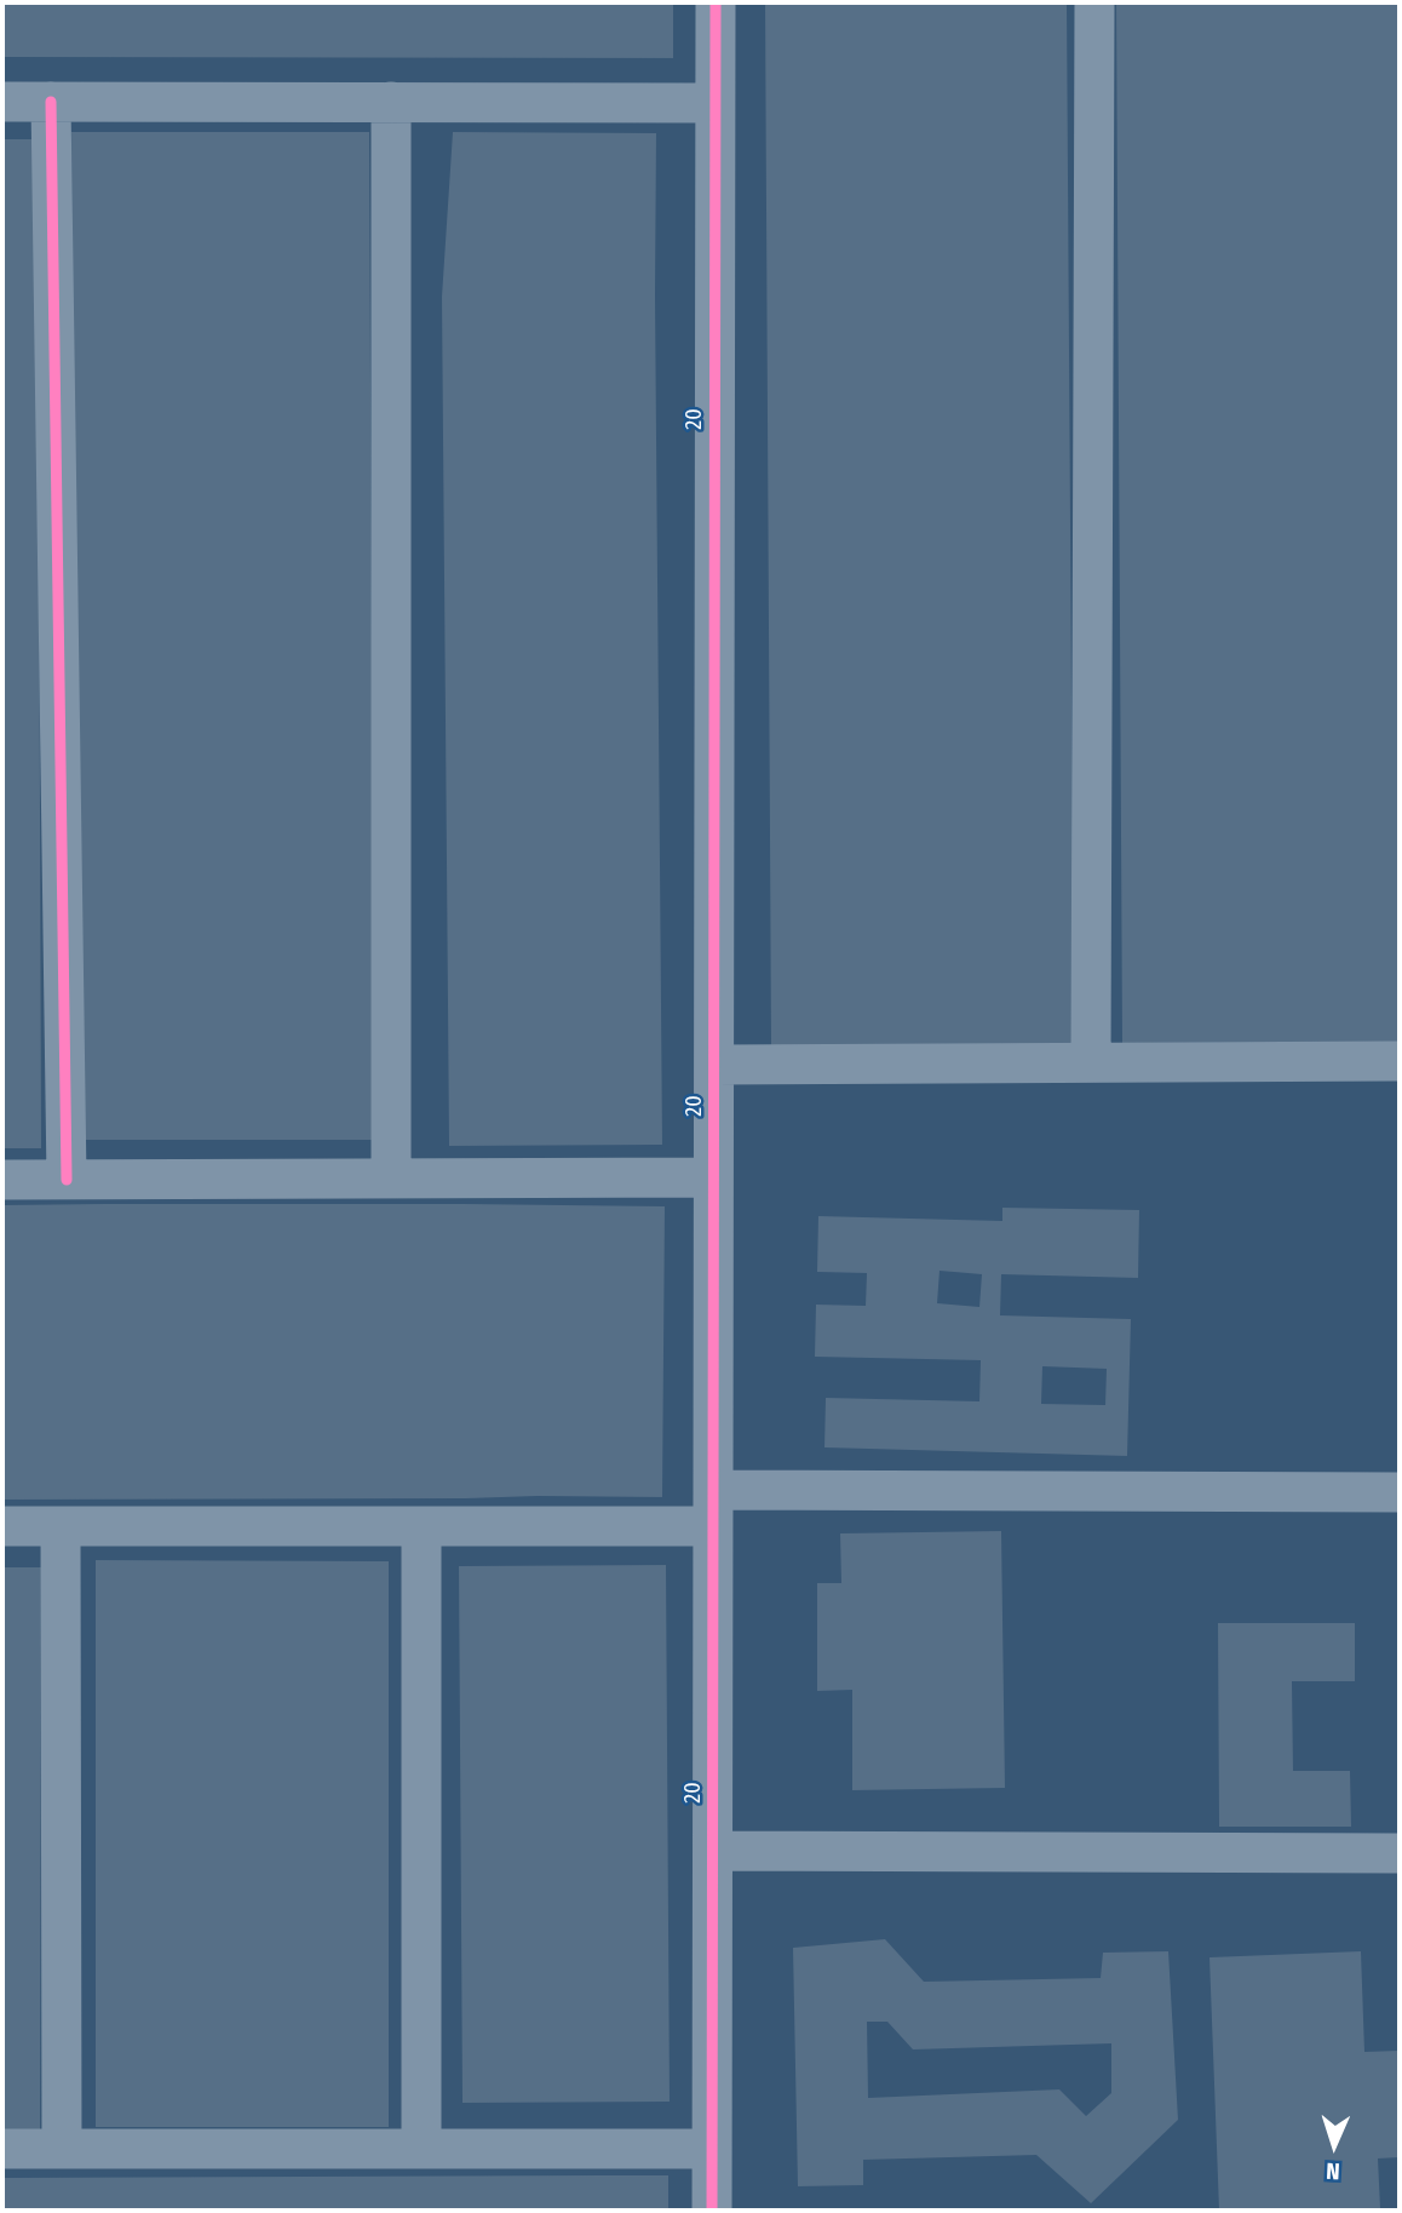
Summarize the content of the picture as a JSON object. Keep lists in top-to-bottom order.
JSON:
{
  "streets": {
    "street": ["20"]
  },
  "north": "bottom"
}
